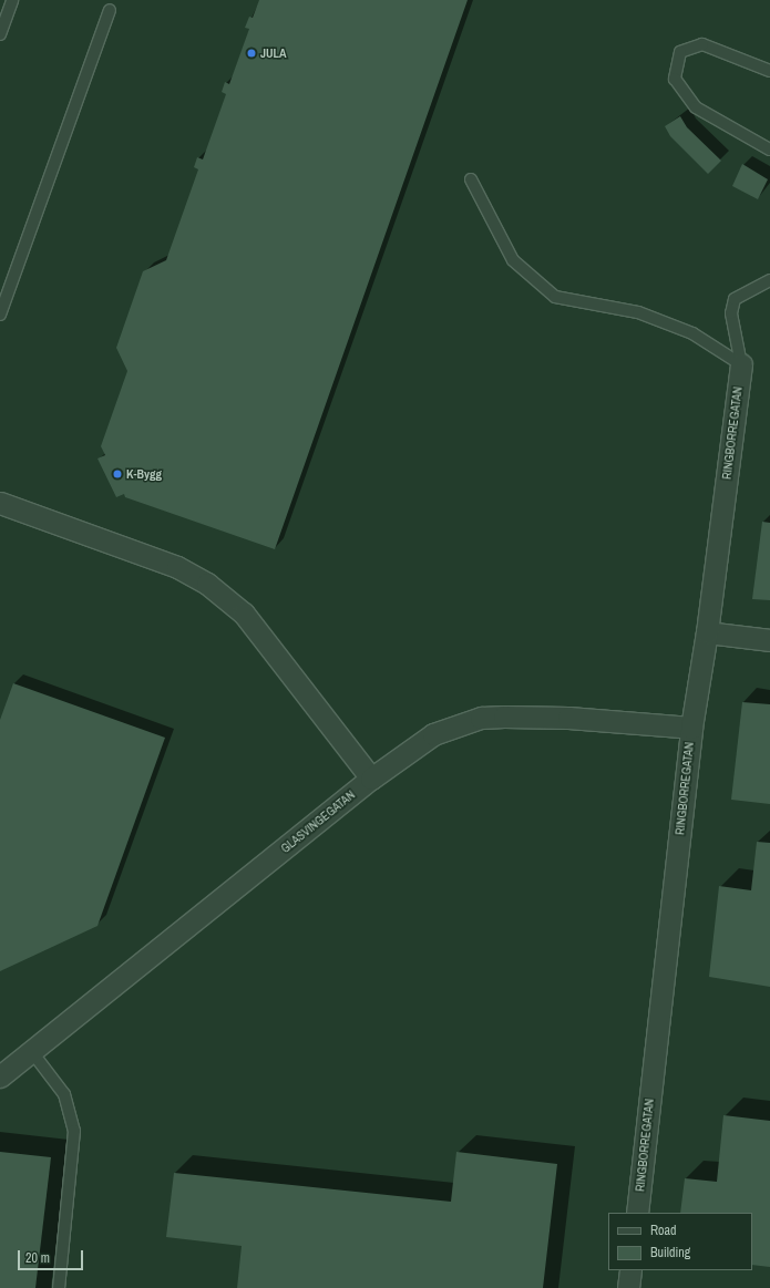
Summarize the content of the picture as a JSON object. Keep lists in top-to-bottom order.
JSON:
{
  "streets": {
    "street": ["RINGBORREGATAN", "GLASVINGEGATAN"]
  },
  "crossings": [
    ["RINGBORREGATAN", "GLASVINGEGATAN"]
  ],
  "places": ["JULA", "K-Bygg"],
  "legend": ["Road", "Building"],
  "scale_bar": "20 m"
}
